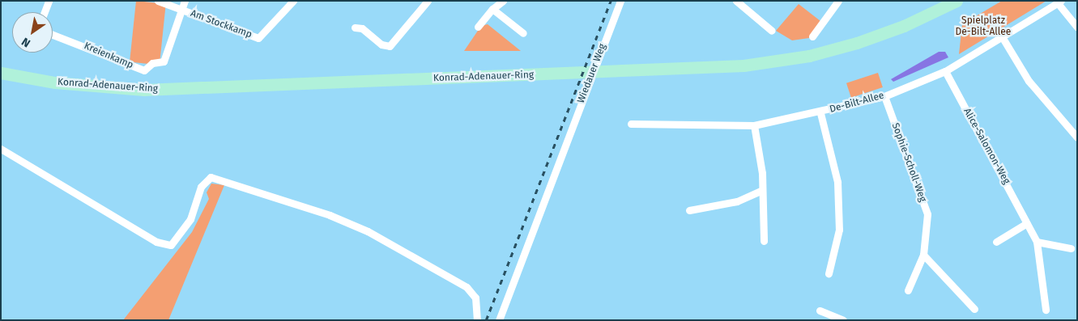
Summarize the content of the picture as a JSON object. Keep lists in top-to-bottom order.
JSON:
{
  "streets": {
    "main road": ["Konrad-Adenauer-Ring"],
    "street": [
      "Am Stockkamp",
      "Kreienkamp",
      "Wiedauer Weg",
      "De-Bilt-Allee",
      "Alice-Salomon-Weg",
      "Sophie-Scholl-Weg"
    ]
  },
  "crossings": [
    ["Am Stockkamp", "Kreienkamp"],
    ["De-Bilt-Allee", "Alice-Salomon-Weg"],
    ["De-Bilt-Allee", "Sophie-Scholl-Weg"]
  ],
  "parks": ["Spielplatz De-Bilt-Allee"],
  "north": "bottom left"
}
